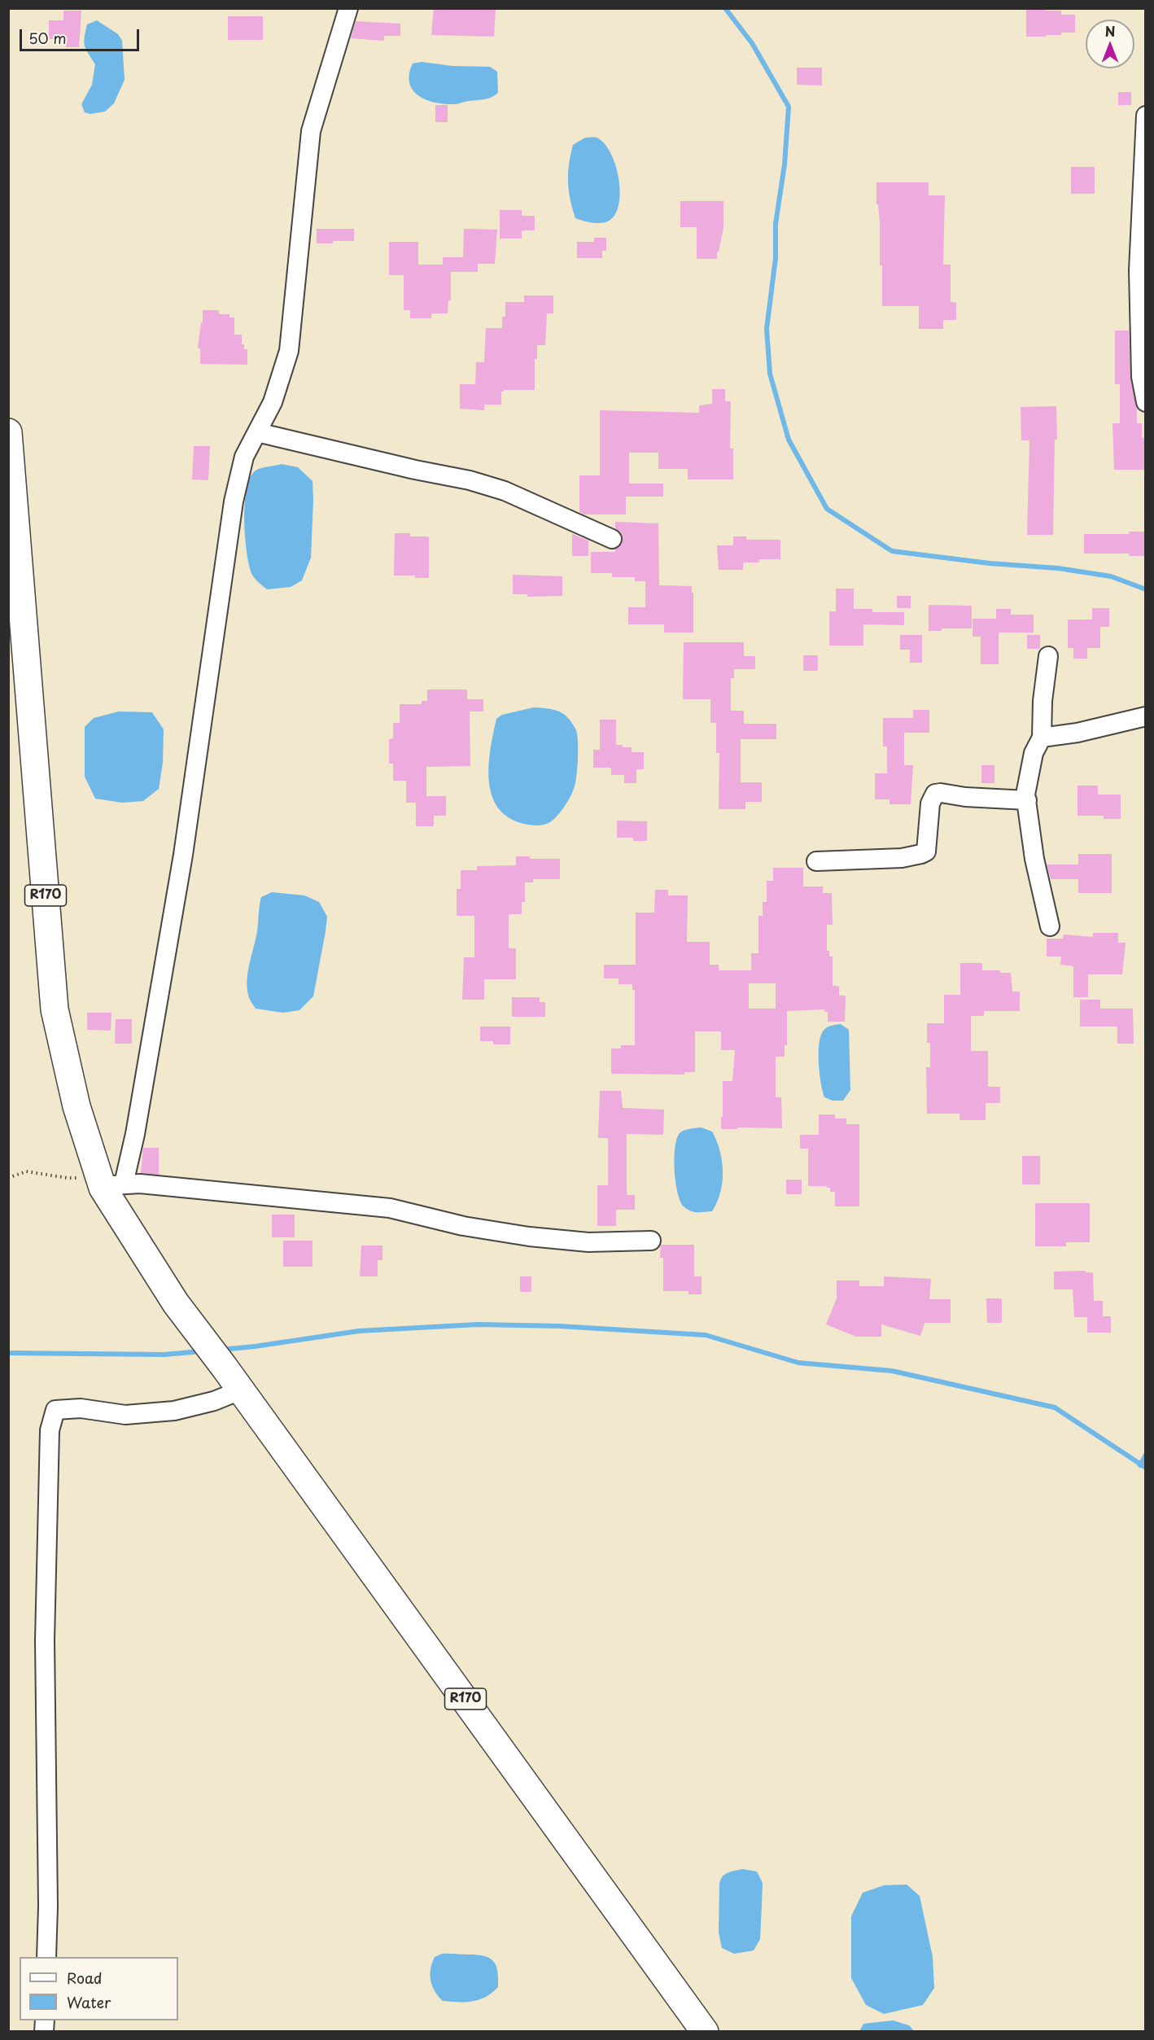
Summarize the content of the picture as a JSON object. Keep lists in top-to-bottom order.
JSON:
{
  "streets": {
    "main road": ["R170"]
  },
  "legend": ["Road", "Water"],
  "scale_bar": "50 m",
  "north": "top"
}
